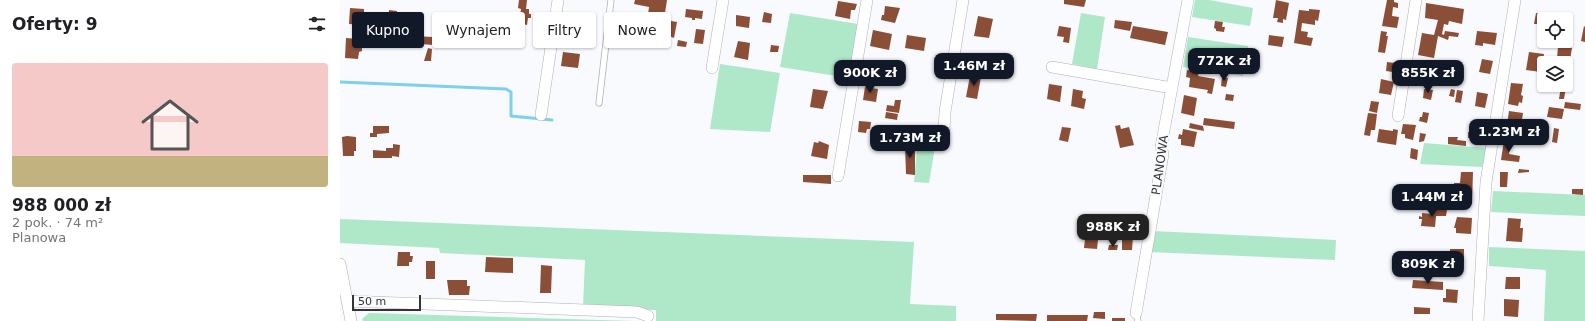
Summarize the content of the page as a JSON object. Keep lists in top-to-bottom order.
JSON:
{
  "streets": {
    "street": ["PLANOWA"]
  },
  "scale_bar": "50 m",
  "page": {
    "heading": "Oferty: 9",
    "chip": [
      "Kupno",
      "Wynajem",
      "Filtry",
      "Nowe"
    ],
    "list": [
      {
        "name": "988 000 zł",
        "note": "2 pok. · 74 m² · Planowa"
      }
    ],
    "price": [
      "772K zł",
      "1.46M zł",
      "900K zł",
      "855K zł",
      "1.23M zł",
      "1.73M zł",
      "1.44M zł",
      "988K zł",
      "809K zł"
    ],
    "scale": "50 m"
  }
}
